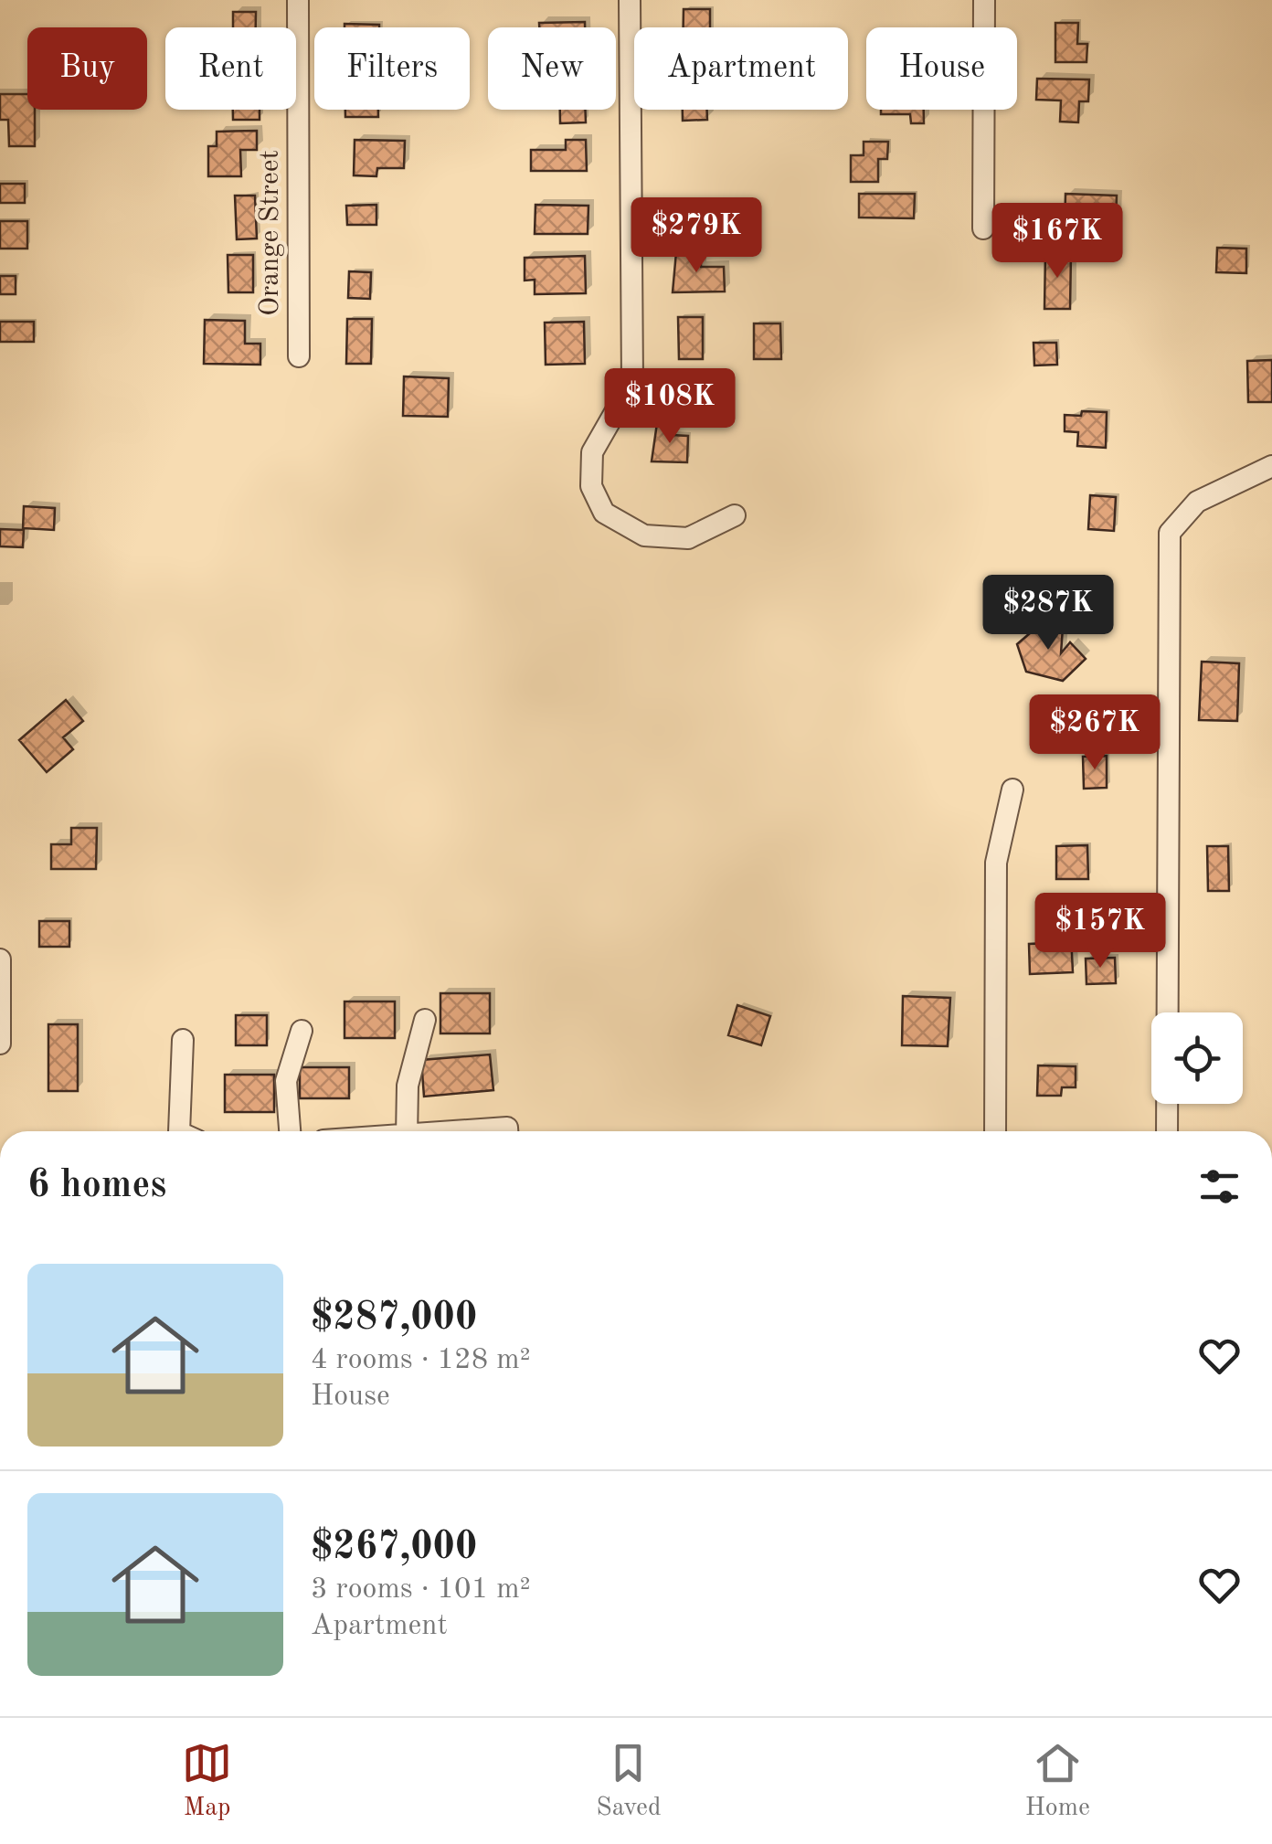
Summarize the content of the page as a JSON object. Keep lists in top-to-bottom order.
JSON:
{
  "streets": {
    "street": ["Orange Street"]
  },
  "page": {
    "chip": [
      "Buy",
      "Rent",
      "Filters",
      "New",
      "Apartment",
      "House"
    ],
    "price": [
      "$279K",
      "$167K",
      "$108K",
      "$287K",
      "$267K",
      "$157K"
    ],
    "heading": "6 homes",
    "list": [
      {
        "name": "$287,000",
        "note": "4 rooms · 128 m² · House"
      },
      {
        "name": "$267,000",
        "note": "3 rooms · 101 m² · Apartment"
      }
    ],
    "tabs": ["Map", "Saved", "Home"]
  }
}
